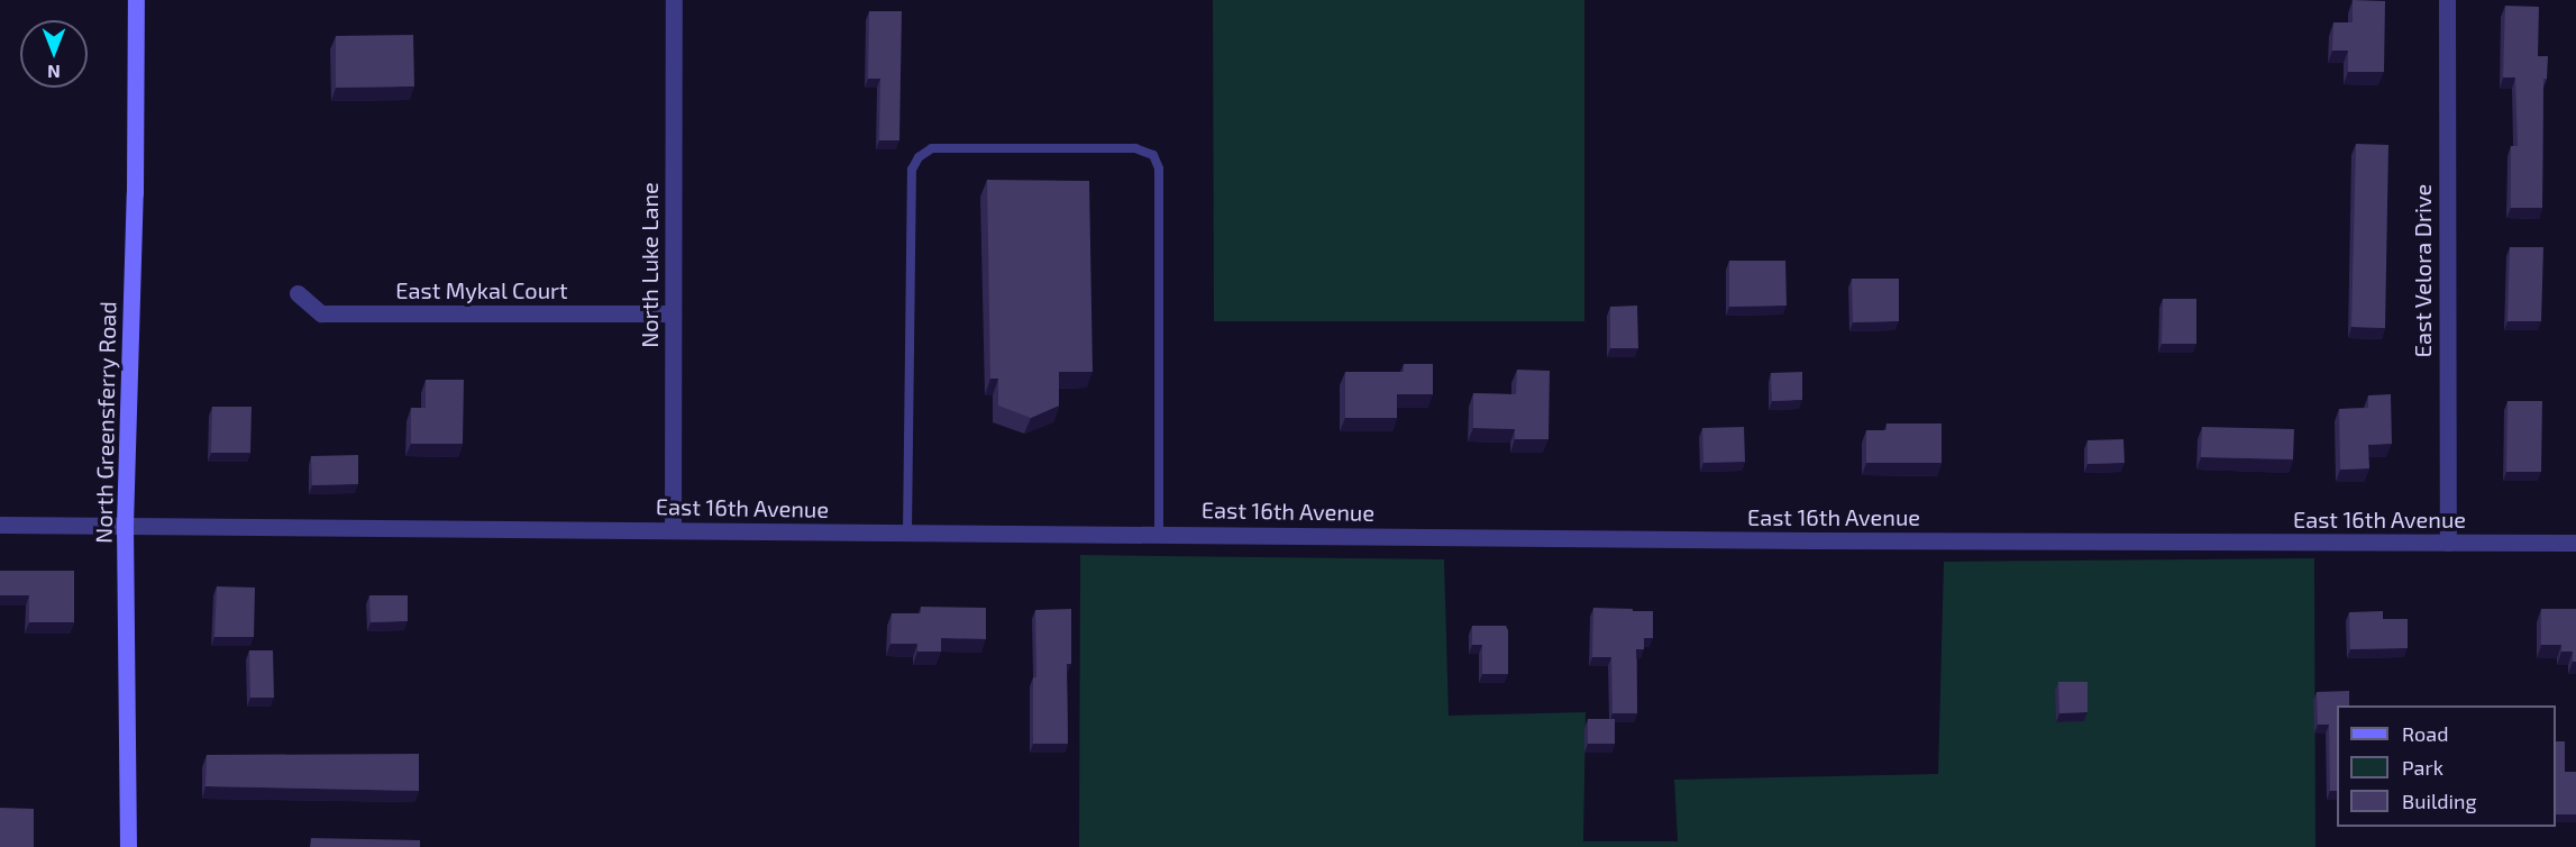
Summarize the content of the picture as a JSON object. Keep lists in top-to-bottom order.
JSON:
{
  "streets": {
    "main road": ["North Greensferry Road"],
    "street": [
      "North Luke Lane",
      "East Velora Drive",
      "East Mykal Court",
      "East 16th Avenue"
    ]
  },
  "crossings": [
    ["North Luke Lane", "East Mykal Court"],
    ["North Luke Lane", "East 16th Avenue"],
    ["East Velora Drive", "East 16th Avenue"],
    ["North Greensferry Road", "East 16th Avenue"]
  ],
  "legend": ["Road", "Park", "Building"],
  "north": "bottom"
}
